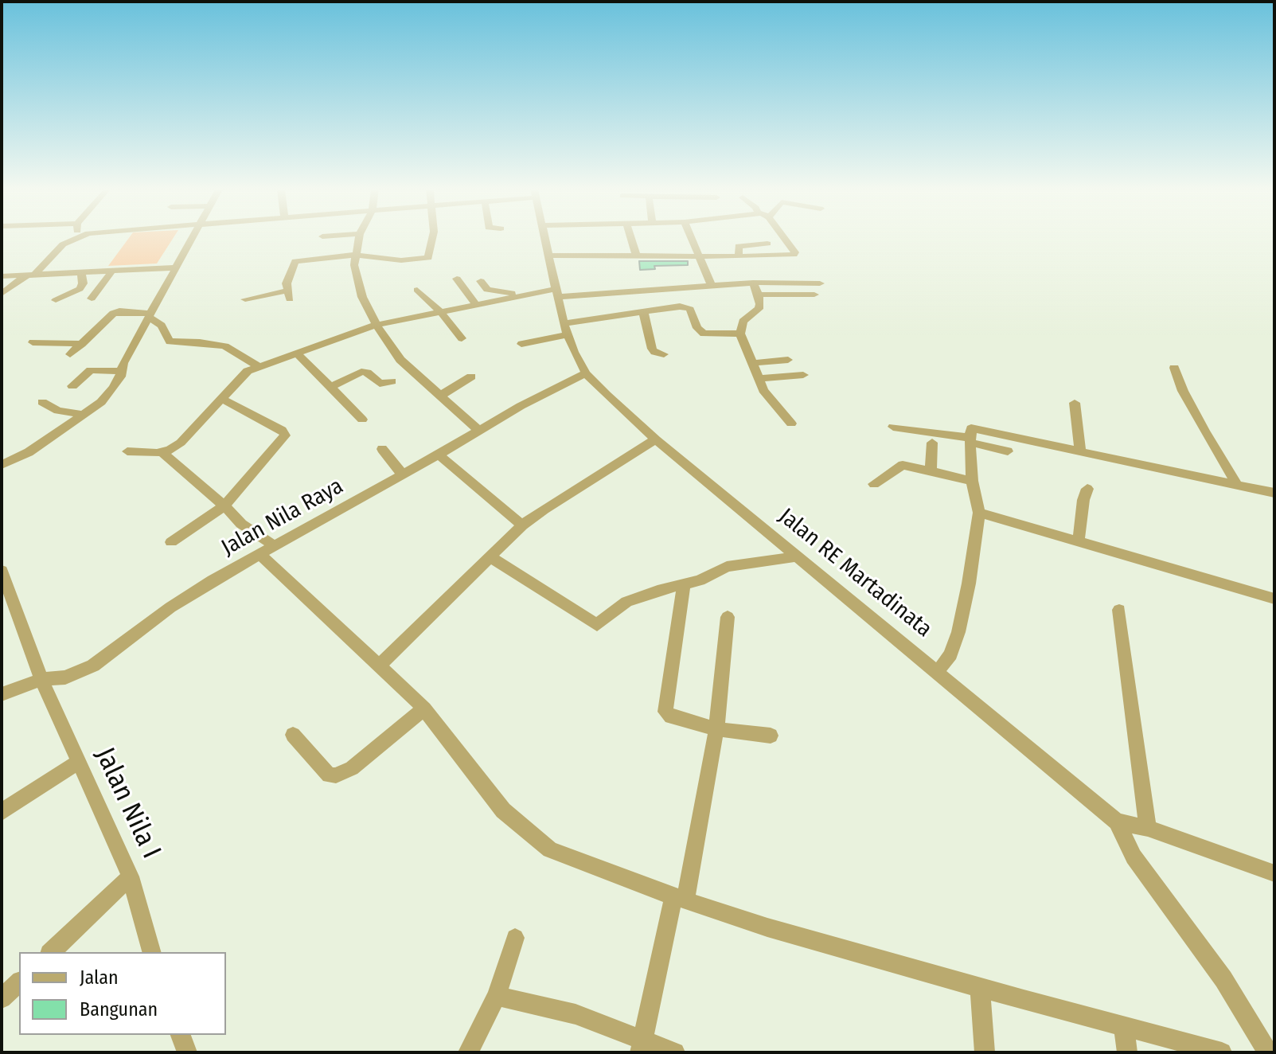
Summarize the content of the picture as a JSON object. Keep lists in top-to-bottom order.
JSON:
{
  "streets": {
    "street": ["Jalan Nila Raya", "Jalan RE Martadinata", "Jalan Nila I"]
  },
  "crossings": [
    ["Jalan Nila Raya", "Jalan RE Martadinata"],
    ["Jalan Nila Raya", "Jalan Nila I"]
  ],
  "legend": ["Jalan", "Bangunan"]
}
